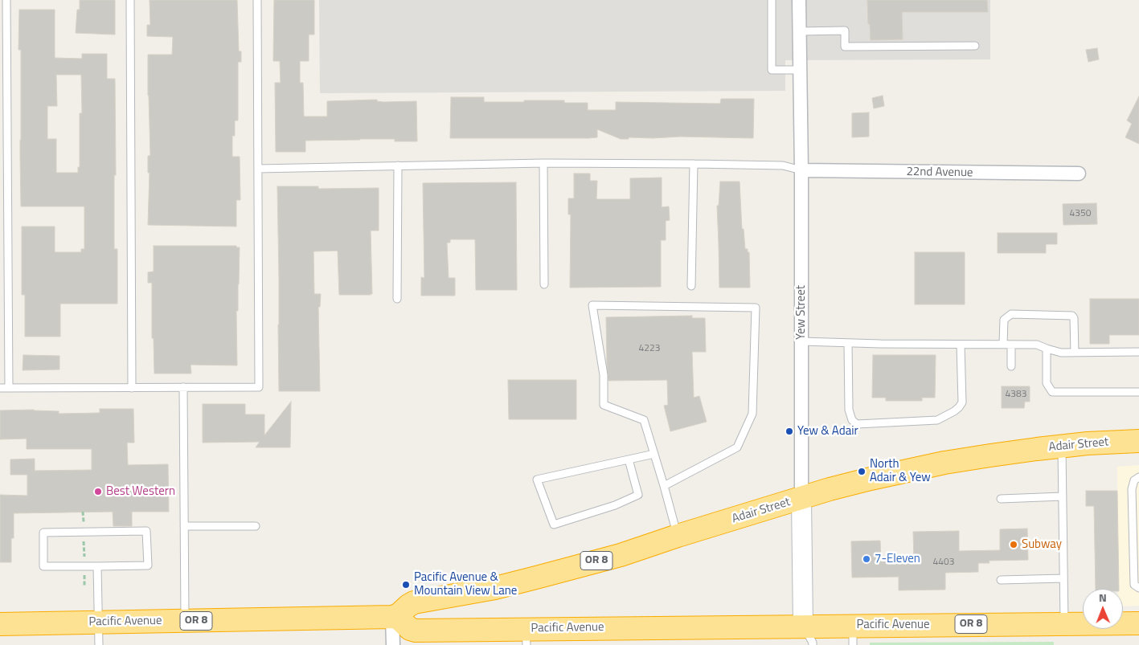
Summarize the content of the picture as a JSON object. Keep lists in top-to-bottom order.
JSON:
{
  "streets": {
    "highway": ["Adair Street", "OR 8", "Pacific Avenue"],
    "street": ["22nd Avenue", "Yew Street"]
  },
  "crossings": [
    ["22nd Avenue", "Yew Street"],
    ["Yew Street", "Adair Street"],
    ["Yew Street", "Pacific Avenue"],
    ["Adair Street", "Pacific Avenue"]
  ],
  "places": [
    "Yew & Adair",
    "North Adair & Yew",
    "Best Western",
    "Subway",
    "7-Eleven",
    "Pacific Avenue & Mountain View Lane"
  ],
  "house_numbers": [
    "4350",
    "4223",
    "4383",
    "4403"
  ],
  "north": "top"
}
